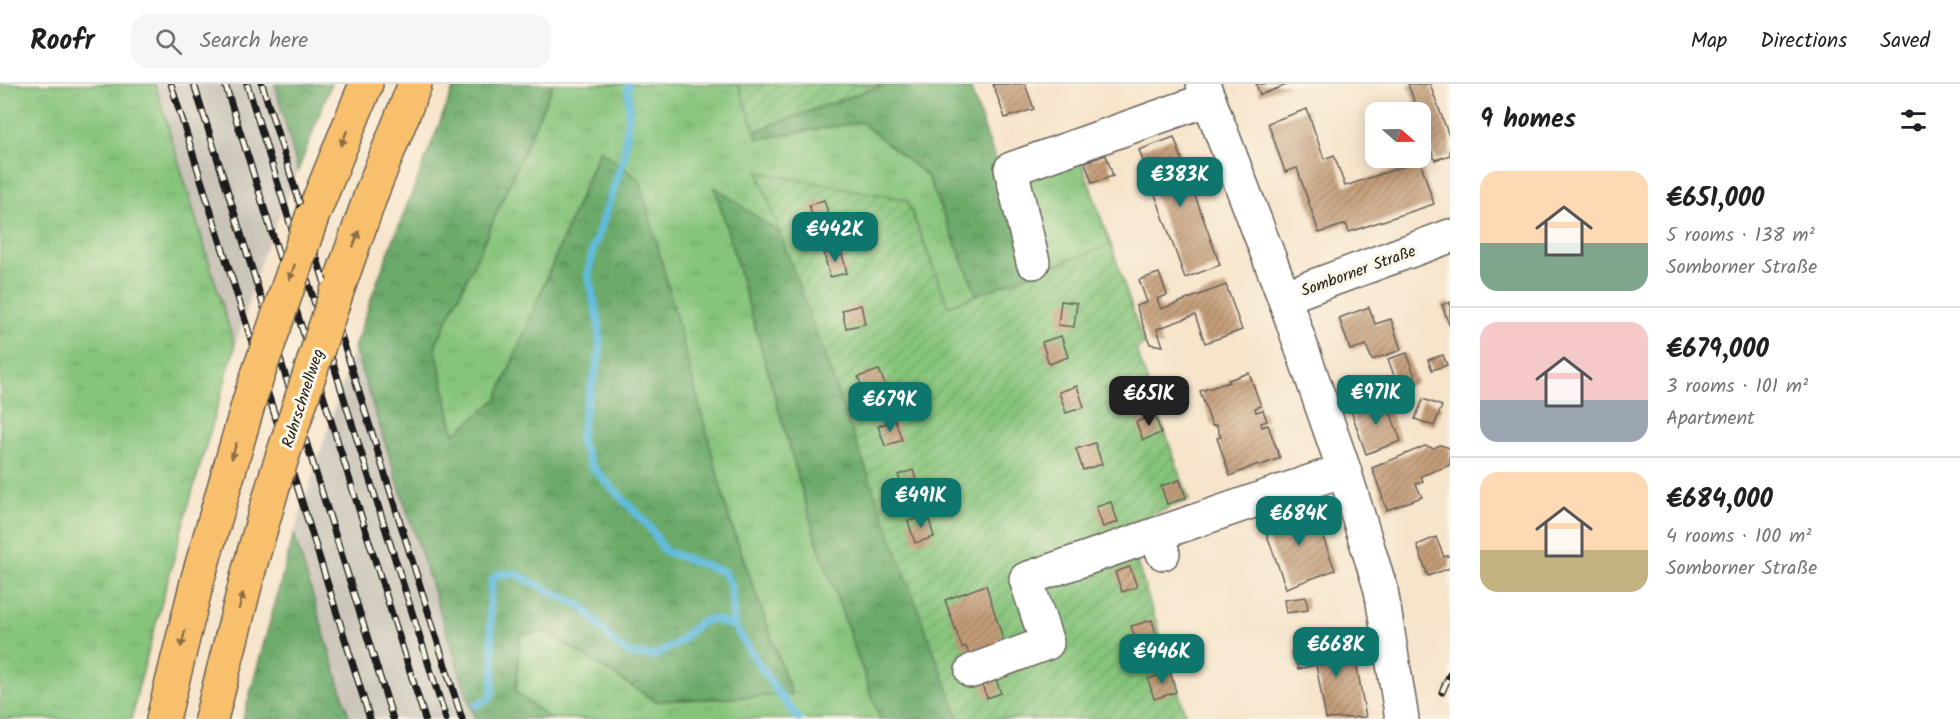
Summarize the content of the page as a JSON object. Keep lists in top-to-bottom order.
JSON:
{
  "streets": {
    "highway": ["Ruhrschnellweg"],
    "street": ["Somborner Straße"]
  },
  "north": "right",
  "page": {
    "header": "Roofr",
    "search": "Search here",
    "nav": ["Map", "Directions", "Saved"],
    "heading": "9 homes",
    "list": [
      {
        "name": "€651,000",
        "note": "5 rooms · 138 m² · Somborner Straße"
      },
      {
        "name": "€679,000",
        "note": "3 rooms · 101 m² · Apartment"
      },
      {
        "name": "€684,000",
        "note": "4 rooms · 100 m² · Somborner Straße"
      }
    ],
    "price": [
      "€383K",
      "€442K",
      "€971K",
      "€651K",
      "€679K",
      "€491K",
      "€684K",
      "€668K",
      "€446K"
    ]
  }
}
